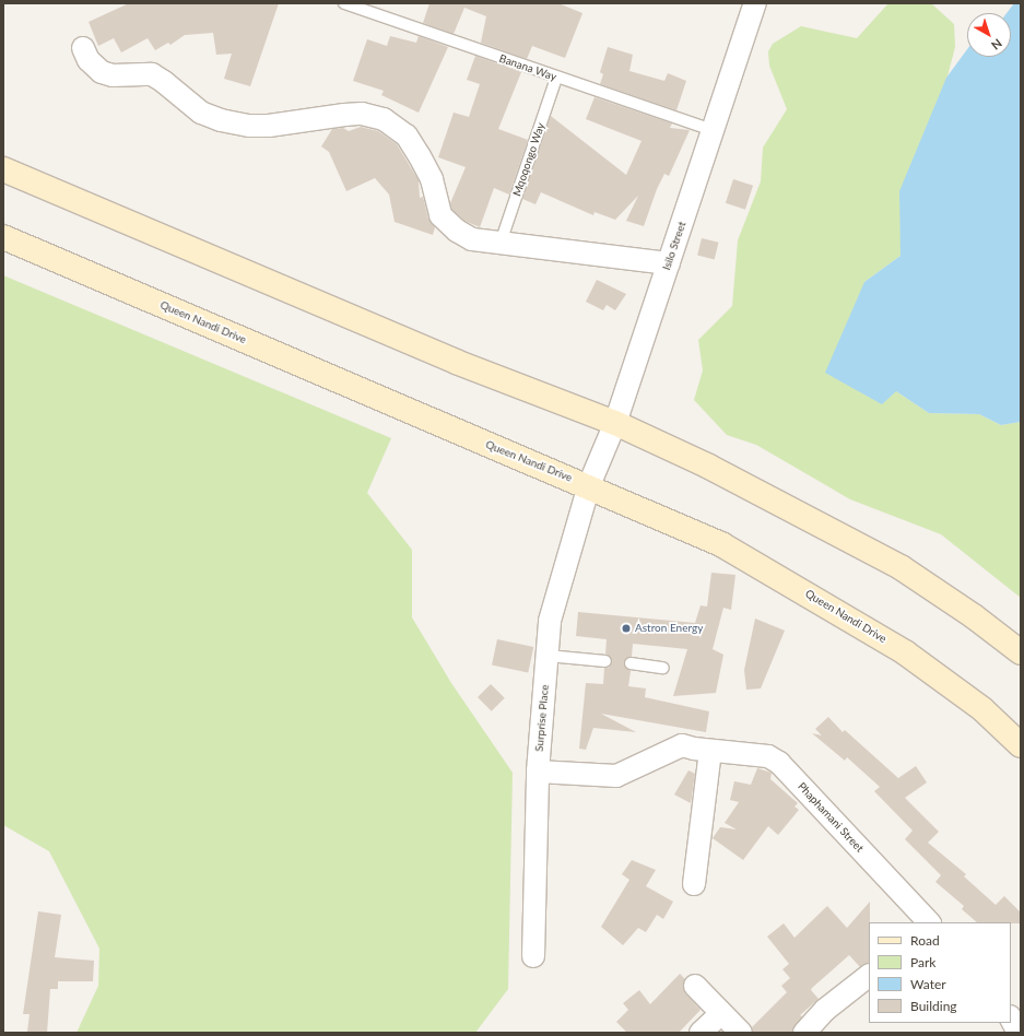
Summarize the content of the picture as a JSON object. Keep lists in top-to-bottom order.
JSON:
{
  "streets": {
    "main road": ["Queen Nandi Drive"],
    "street": ["Isilo Street", "Surprise Place", "Phaphamani Street"],
    "lane": ["Banana Way", "Mqoqongo Way"]
  },
  "crossings": [
    ["Banana Way", "Mqoqongo Way"],
    ["Banana Way", "Isilo Street"],
    ["Isilo Street", "Queen Nandi Drive"],
    ["Isilo Street", "Surprise Place"],
    ["Queen Nandi Drive", "Surprise Place"],
    ["Surprise Place", "Phaphamani Street"]
  ],
  "places": ["Astron Energy"],
  "legend": [
    "Road",
    "Park",
    "Water",
    "Building"
  ],
  "north": "bottom right"
}
